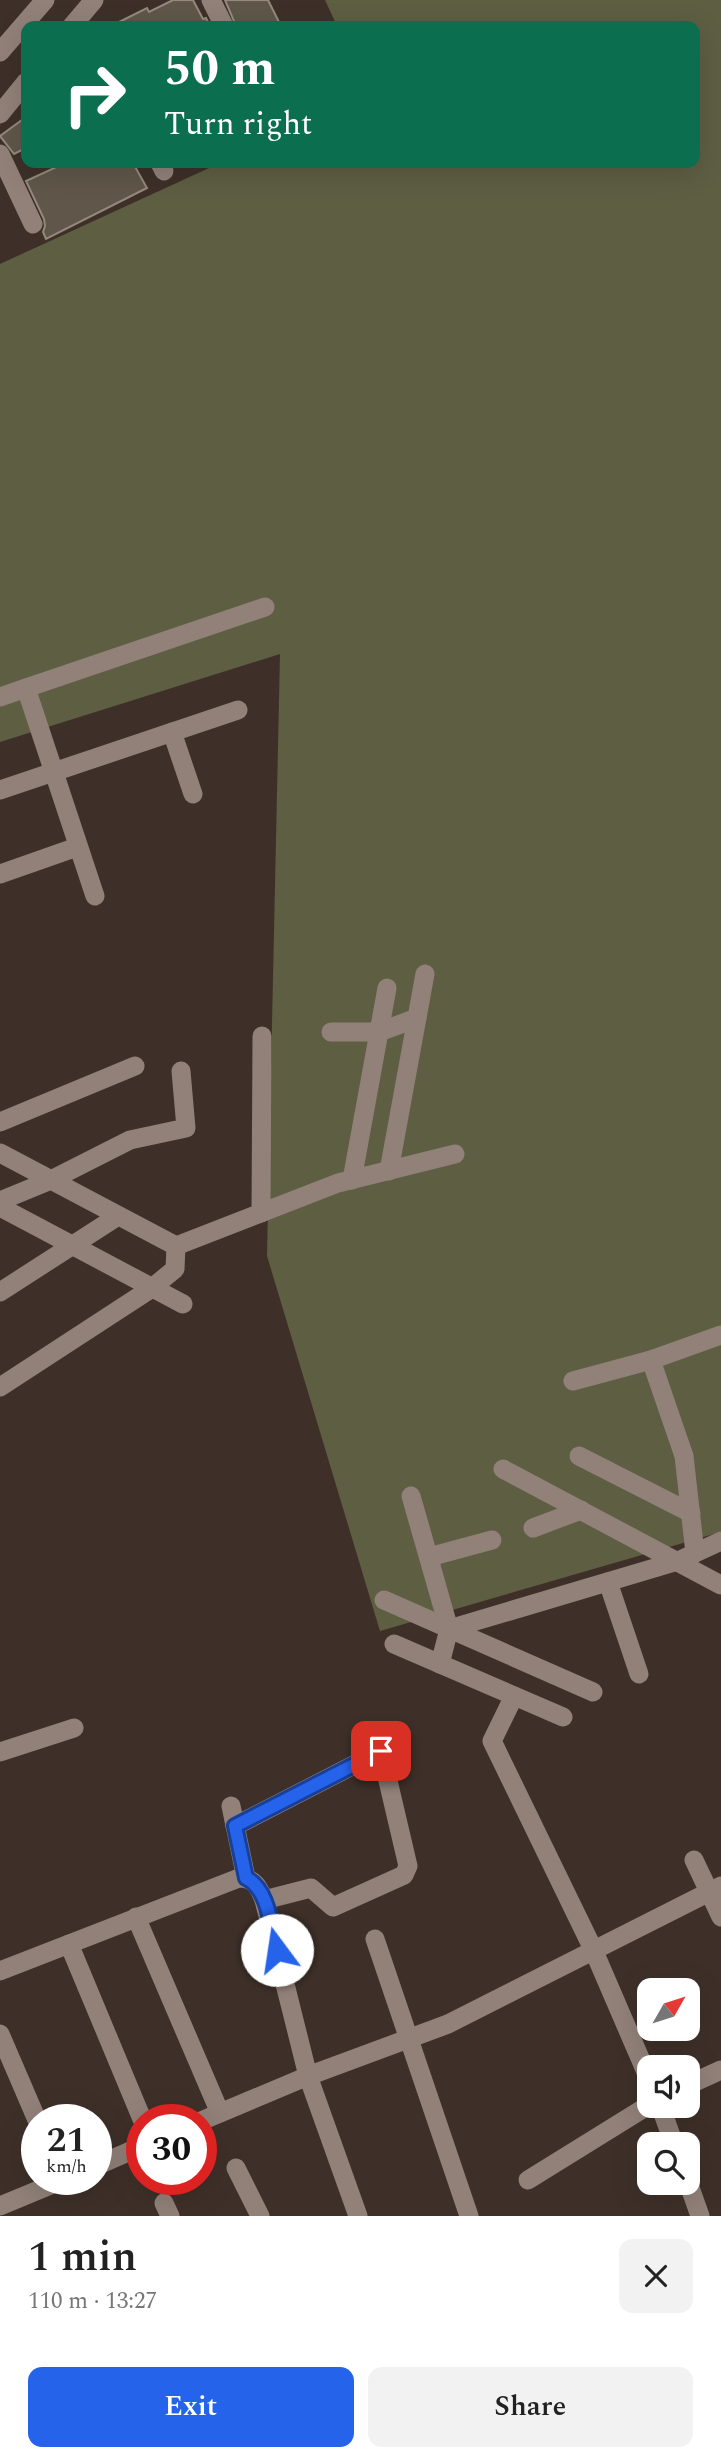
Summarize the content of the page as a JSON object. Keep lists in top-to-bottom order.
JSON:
{
  "north": "top right",
  "page": {
    "turn": ["50 m", "Turn right"],
    "speed": "21 km/h",
    "limit": "30",
    "heading": ["1 min", "110 m · 13:27"],
    "buttons": ["Exit", "Share"]
  }
}
